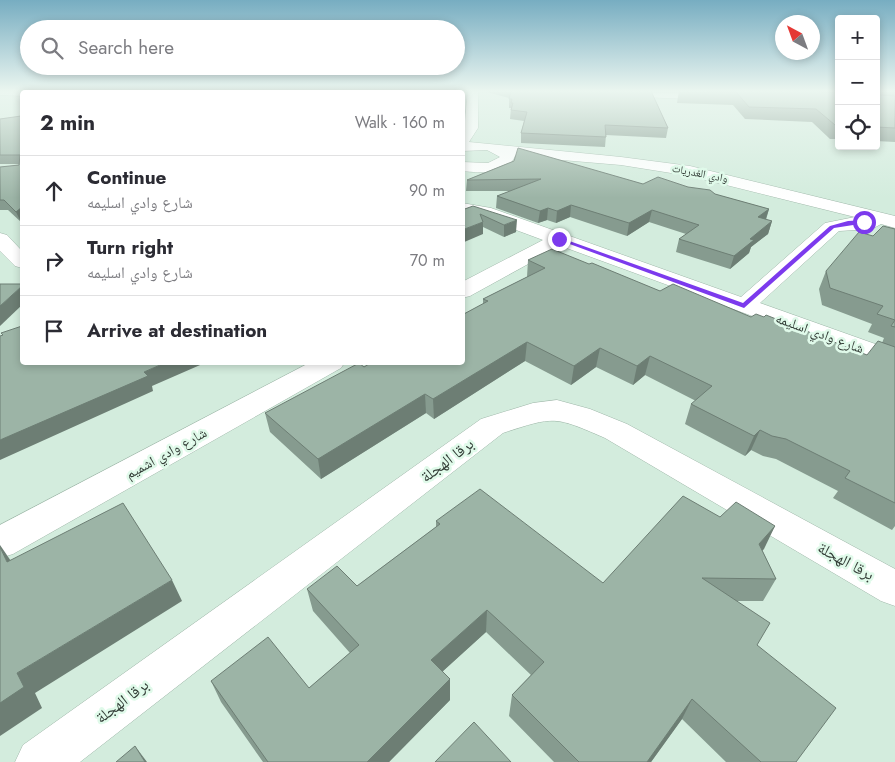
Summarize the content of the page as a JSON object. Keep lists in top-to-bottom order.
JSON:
{
  "streets": {
    "street": [
      "وادي الغدريات",
      "شارع وادي اسليمه",
      "شارع وادي اشميم",
      "برقا الهجلة"
    ]
  },
  "north": "top left",
  "page": {
    "map_buttons": ["+", "−"],
    "search": "Search here",
    "heading": ["2 min", "Walk · 160 m"],
    "list": [
      ["Continue", "شارع وادي اسليمه", "90 m"],
      ["Turn right", "شارع وادي اسليمه", "70 m"],
      "Arrive at destination"
    ]
  }
}
